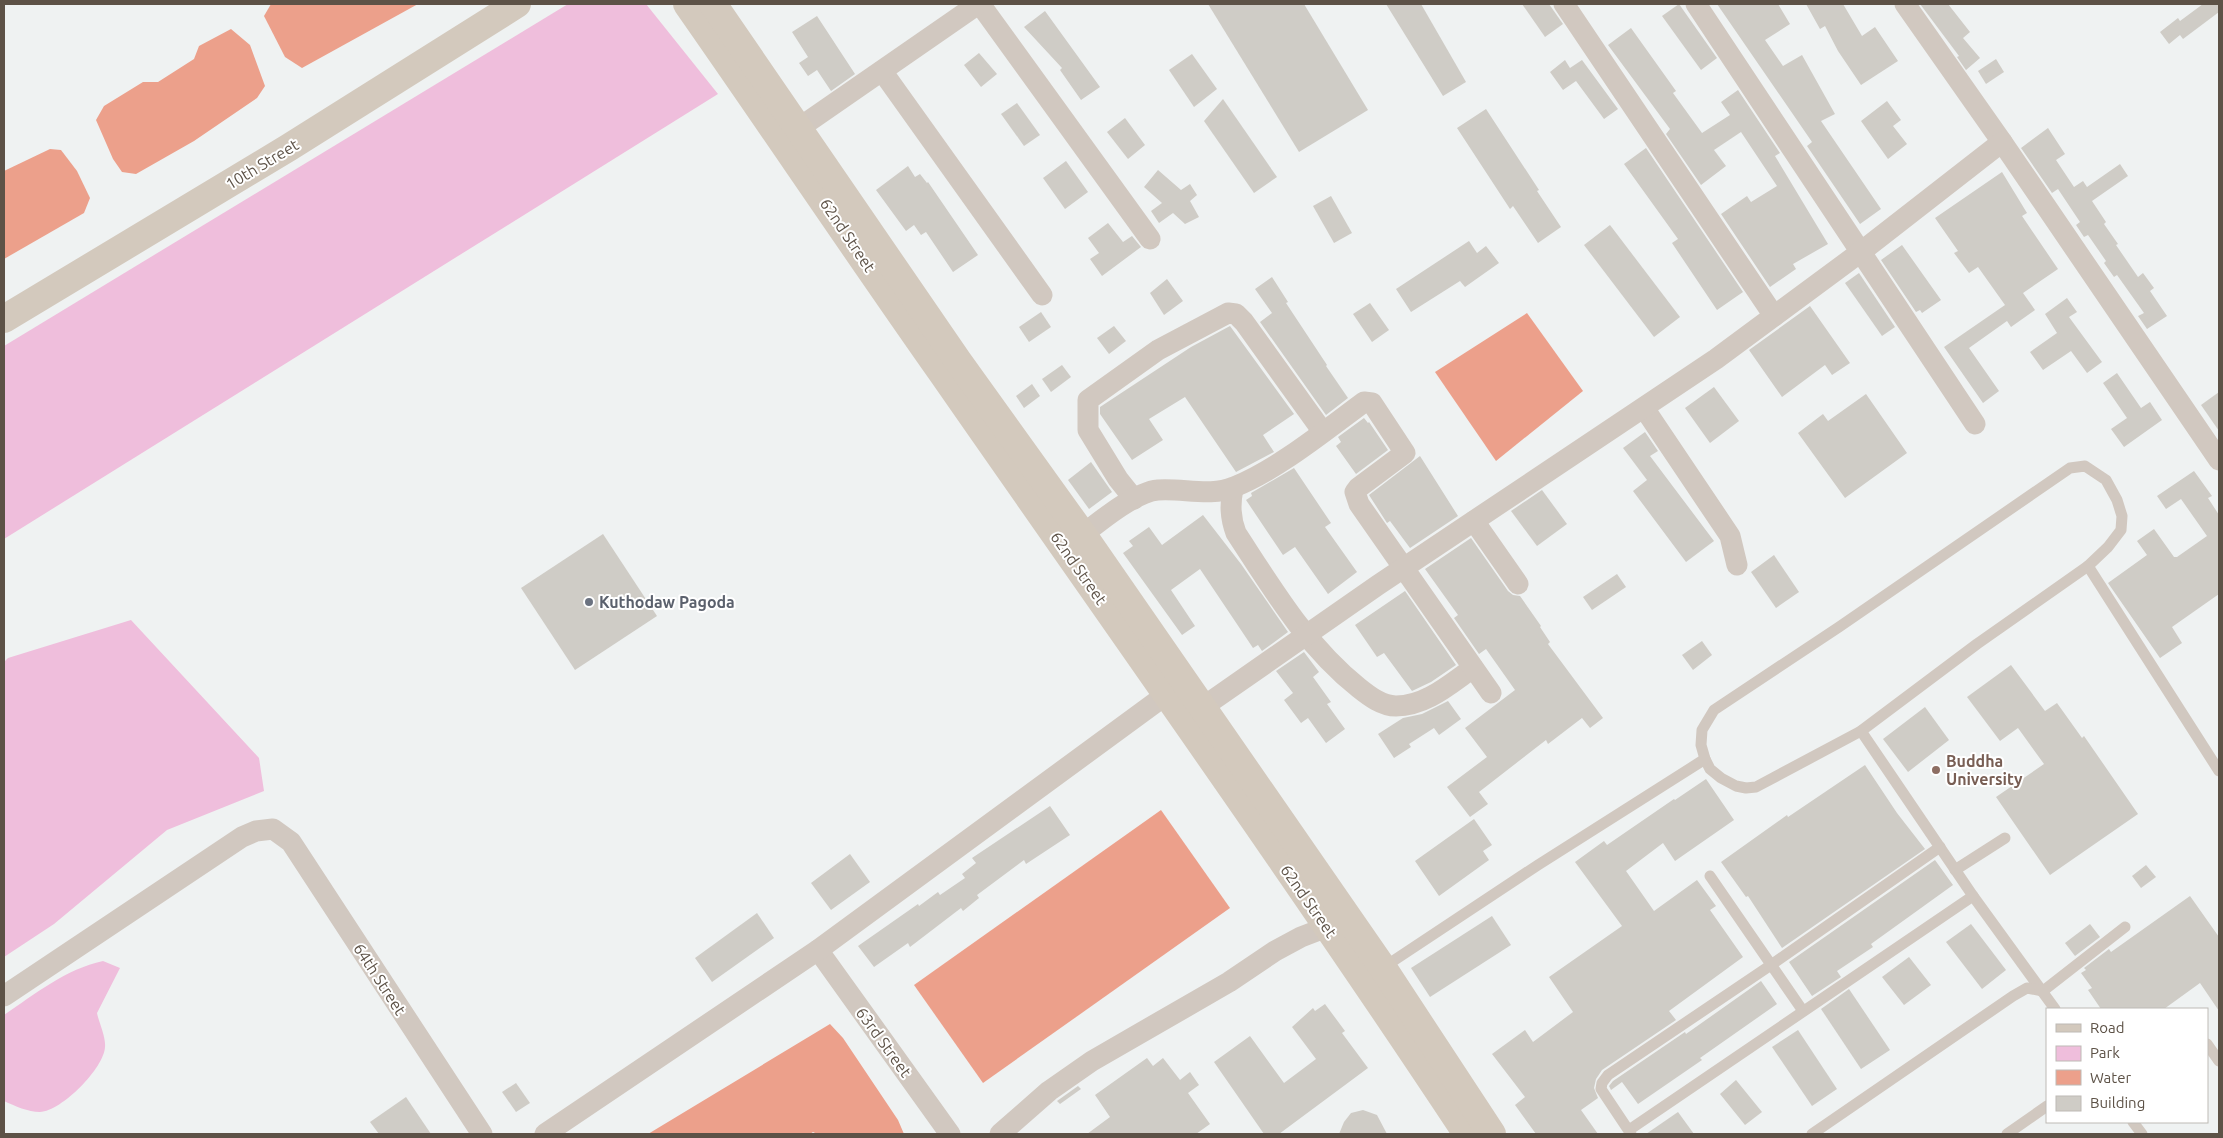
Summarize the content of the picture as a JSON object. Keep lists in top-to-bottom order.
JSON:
{
  "streets": {
    "main road": ["10th Street", "62nd Street"],
    "street": ["64th Street", "63rd Street"]
  },
  "places": ["Kuthodaw Pagoda", "Buddha University"],
  "legend": [
    "Road",
    "Park",
    "Water",
    "Building"
  ]
}
